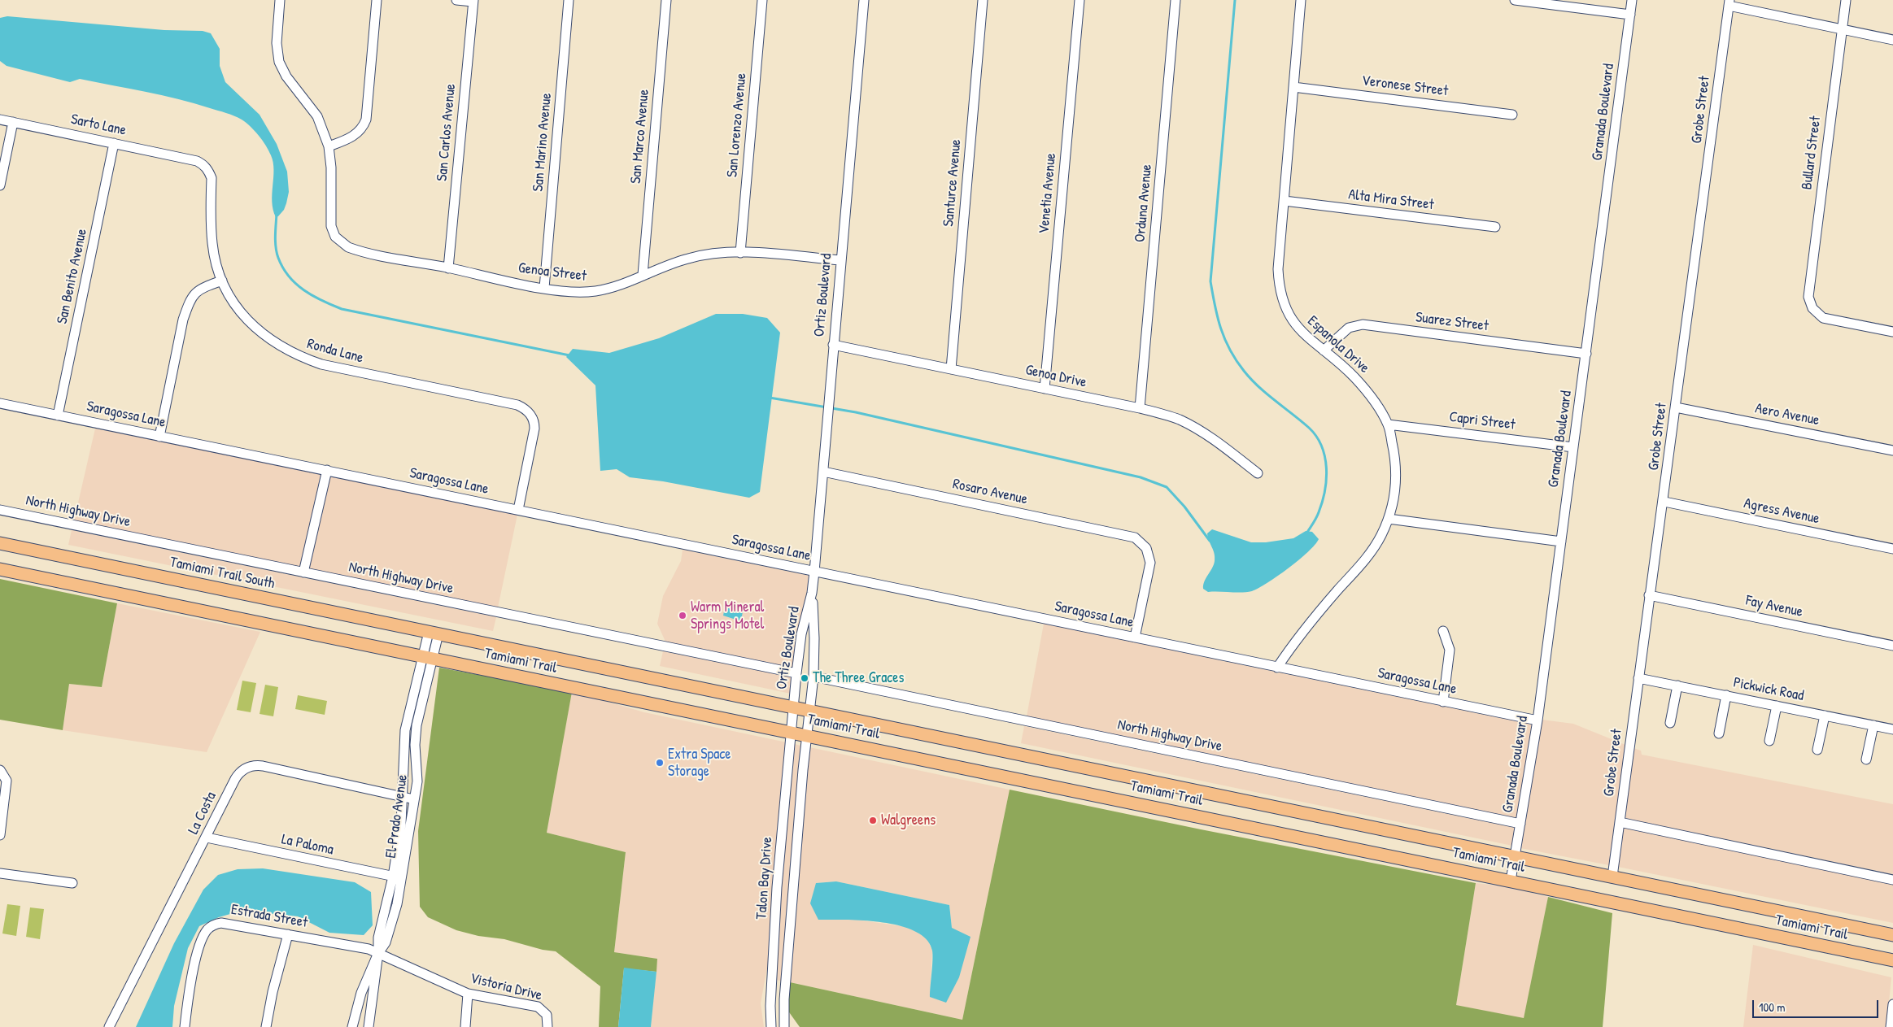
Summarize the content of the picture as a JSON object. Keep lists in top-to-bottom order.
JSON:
{
  "streets": {
    "main road": ["Tamiami Trail South", "Tamiami Trail"],
    "street": [
      "Veronese Street",
      "Grobe Street",
      "Granada Boulevard",
      "Sarto Lane",
      "San Lorenzo Avenue",
      "San Carlos Avenue",
      "San Marco Avenue",
      "San Marino Avenue",
      "Bullard Street",
      "Santurce Avenue",
      "Venetia Avenue",
      "Alta Mira Street",
      "Orduna Avenue",
      "Genoa Street",
      "San Benito Avenue",
      "Ortiz Boulevard",
      "Suarez Street",
      "Espanola Drive",
      "Ronda Lane",
      "Genoa Drive",
      "Saragossa Lane",
      "Aero Avenue",
      "Capri Street",
      "Rosaro Avenue",
      "North Highway Drive",
      "Agress Avenue",
      "Fay Avenue",
      "Pickwick Road",
      "La Costa",
      "El Prado Avenue",
      "La Paloma",
      "Talon Bay Drive",
      "Estrada Street",
      "Vistoria Drive"
    ]
  },
  "crossings": [
    ["Veronese Street", "Espanola Drive"],
    ["Grobe Street", "Aero Avenue"],
    ["Grobe Street", "Agress Avenue"],
    ["Grobe Street", "Fay Avenue"],
    ["Grobe Street", "Tamiami Trail"],
    ["Grobe Street", "Pickwick Road"],
    ["Granada Boulevard", "Suarez Street"],
    ["Granada Boulevard", "Saragossa Lane"],
    ["Granada Boulevard", "Capri Street"],
    ["Granada Boulevard", "North Highway Drive"],
    ["Granada Boulevard", "Tamiami Trail"],
    ["Sarto Lane", "San Benito Avenue"],
    ["Sarto Lane", "Ronda Lane"],
    ["San Lorenzo Avenue", "Genoa Street"],
    ["San Carlos Avenue", "Genoa Street"],
    ["San Marco Avenue", "Genoa Street"],
    ["San Marino Avenue", "Genoa Street"],
    ["Santurce Avenue", "Genoa Drive"],
    ["Venetia Avenue", "Genoa Drive"],
    ["Alta Mira Street", "Espanola Drive"],
    ["Orduna Avenue", "Genoa Drive"],
    ["Genoa Street", "Ortiz Boulevard"],
    ["San Benito Avenue", "Saragossa Lane"],
    ["Ortiz Boulevard", "Genoa Drive"],
    ["Ortiz Boulevard", "Saragossa Lane"],
    ["Ortiz Boulevard", "Rosaro Avenue"],
    ["Ortiz Boulevard", "North Highway Drive"],
    ["Ortiz Boulevard", "Tamiami Trail"],
    ["Ortiz Boulevard", "Talon Bay Drive"],
    ["Suarez Street", "Espanola Drive"],
    ["Espanola Drive", "Saragossa Lane"],
    ["Espanola Drive", "Capri Street"],
    ["Ronda Lane", "Saragossa Lane"],
    ["Saragossa Lane", "Rosaro Avenue"],
    ["Tamiami Trail South", "Tamiami Trail"],
    ["Tamiami Trail", "El Prado Avenue"],
    ["Tamiami Trail", "Talon Bay Drive"],
    ["La Costa", "El Prado Avenue"],
    ["La Costa", "La Paloma"],
    ["El Prado Avenue", "La Paloma"],
    ["El Prado Avenue", "Estrada Street"],
    ["El Prado Avenue", "Vistoria Drive"],
    ["Estrada Street", "Vistoria Drive"]
  ],
  "places": [
    "Warm Mineral Springs Motel",
    "The Three Graces",
    "Extra Space Storage",
    "Walgreens"
  ],
  "scale_bar": "100 m"
}
